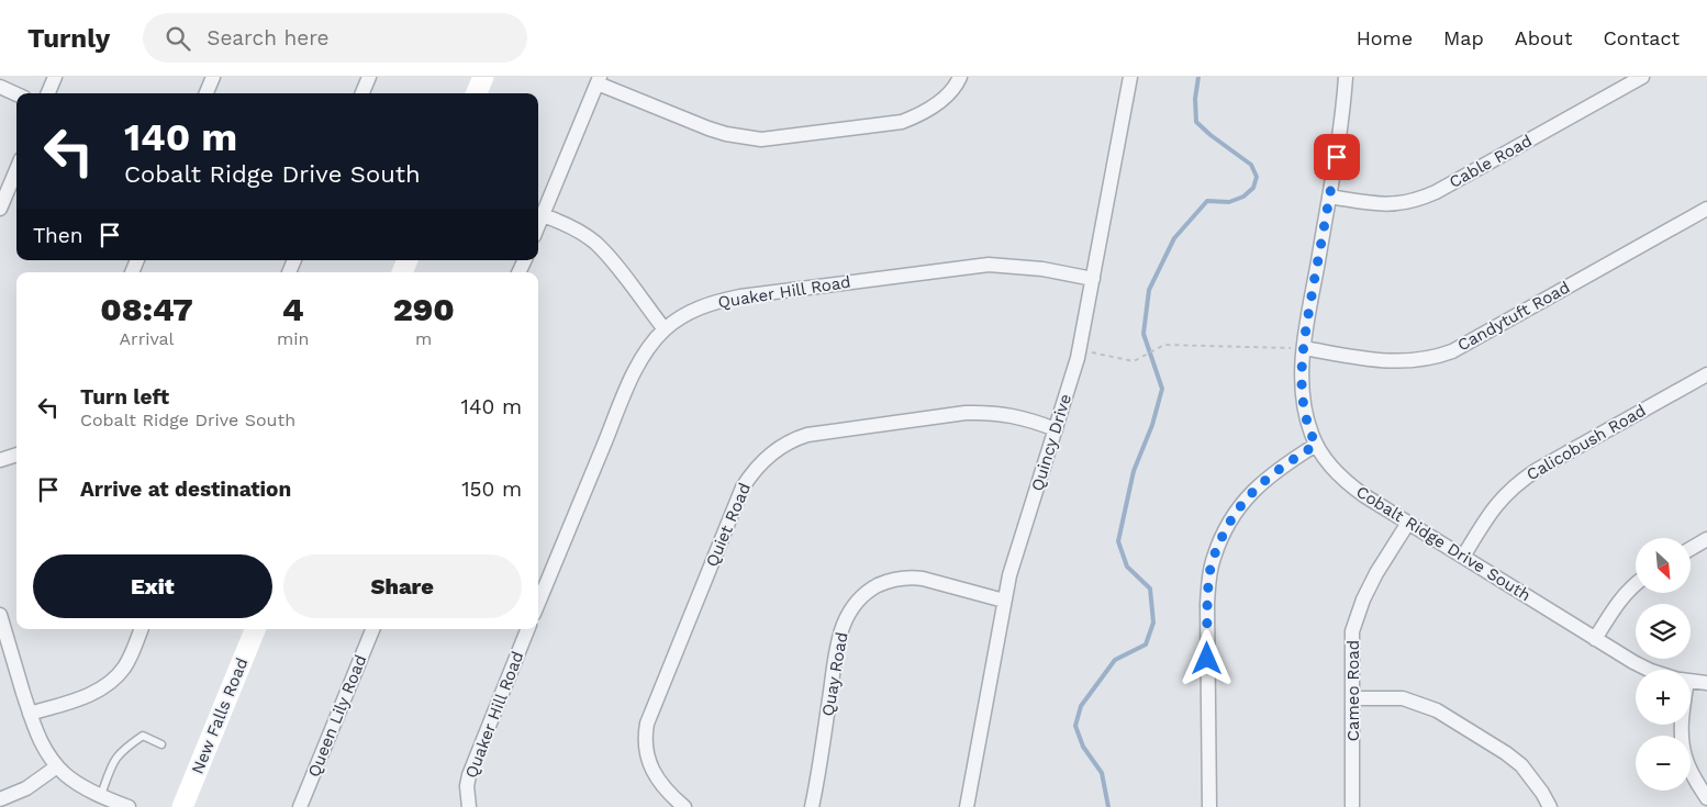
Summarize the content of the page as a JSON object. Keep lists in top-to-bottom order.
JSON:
{
  "streets": {
    "main road": ["New Falls Road"],
    "street": [
      "Cable Road",
      "Quaker Hill Road",
      "Candytuft Road",
      "Quincy Drive",
      "Calicobush Road",
      "Quiet Road",
      "Cobalt Ridge Drive South",
      "Quay Road",
      "Cameo Road",
      "Queen Lily Road"
    ]
  },
  "crossings": [
    ["Cable Road", "Cobalt Ridge Drive South"],
    ["Quaker Hill Road", "Quincy Drive"],
    ["Candytuft Road", "Cobalt Ridge Drive South"],
    ["Quincy Drive", "Quiet Road"],
    ["Quincy Drive", "Quay Road"],
    ["Calicobush Road", "Cobalt Ridge Drive South"],
    ["Cobalt Ridge Drive South", "Cameo Road"]
  ],
  "north": "bottom right",
  "page": {
    "header": "Turnly",
    "search": "Search here",
    "nav": [
      "Home",
      "Map",
      "About",
      "Contact"
    ],
    "turn": ["140 m", "Cobalt Ridge Drive South"],
    "then": "Then",
    "eta": [
      "08:47",
      "Arrival",
      "4",
      "min",
      "290",
      "m"
    ],
    "list": [
      {
        "name": "Turn left",
        "note": "Cobalt Ridge Drive South",
        "value": "140 m"
      },
      {
        "name": "Arrive at destination",
        "value": "150 m"
      }
    ],
    "map_buttons": ["+", "−"],
    "buttons": ["Exit", "Share"]
  }
}
